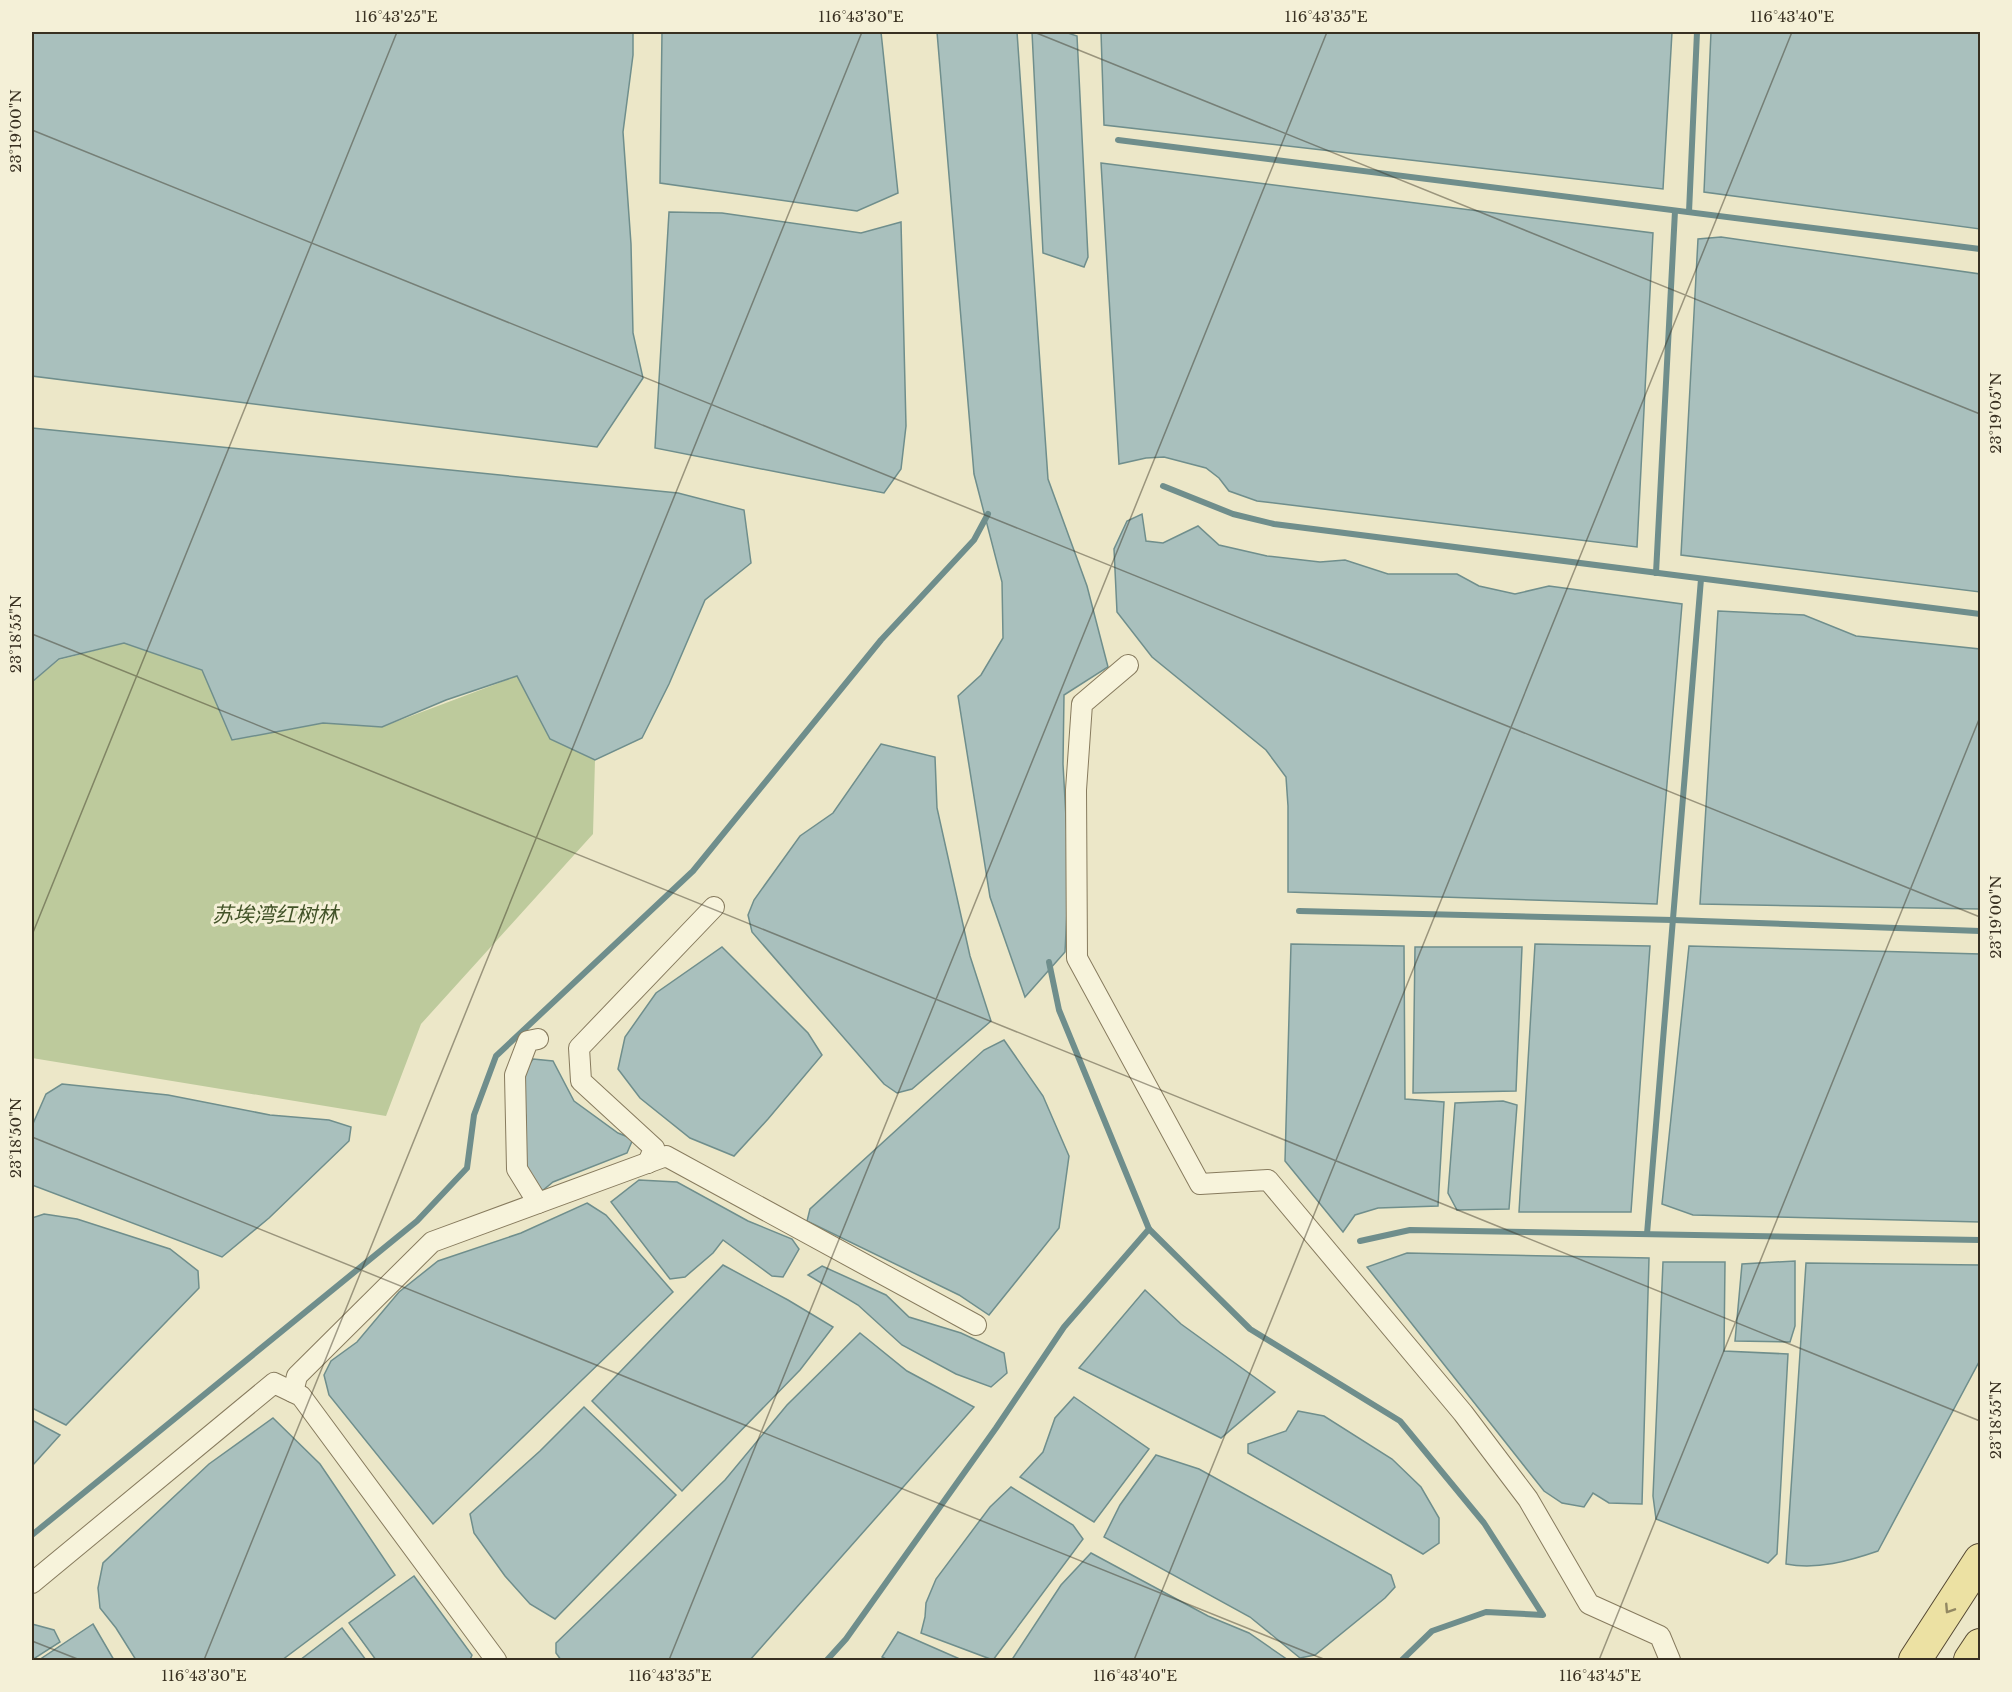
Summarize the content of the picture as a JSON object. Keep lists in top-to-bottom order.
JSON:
{
  "parks": ["苏埃湾红树林"],
  "coordinates": [
    "116°43'25\"E",
    "116°43'30\"E",
    "116°43'35\"E",
    "116°43'40\"E",
    "23°19'00\"N",
    "23°19'05\"N",
    "23°18'55\"N",
    "23°18'50\"N",
    "116°43'45\"E"
  ]
}
